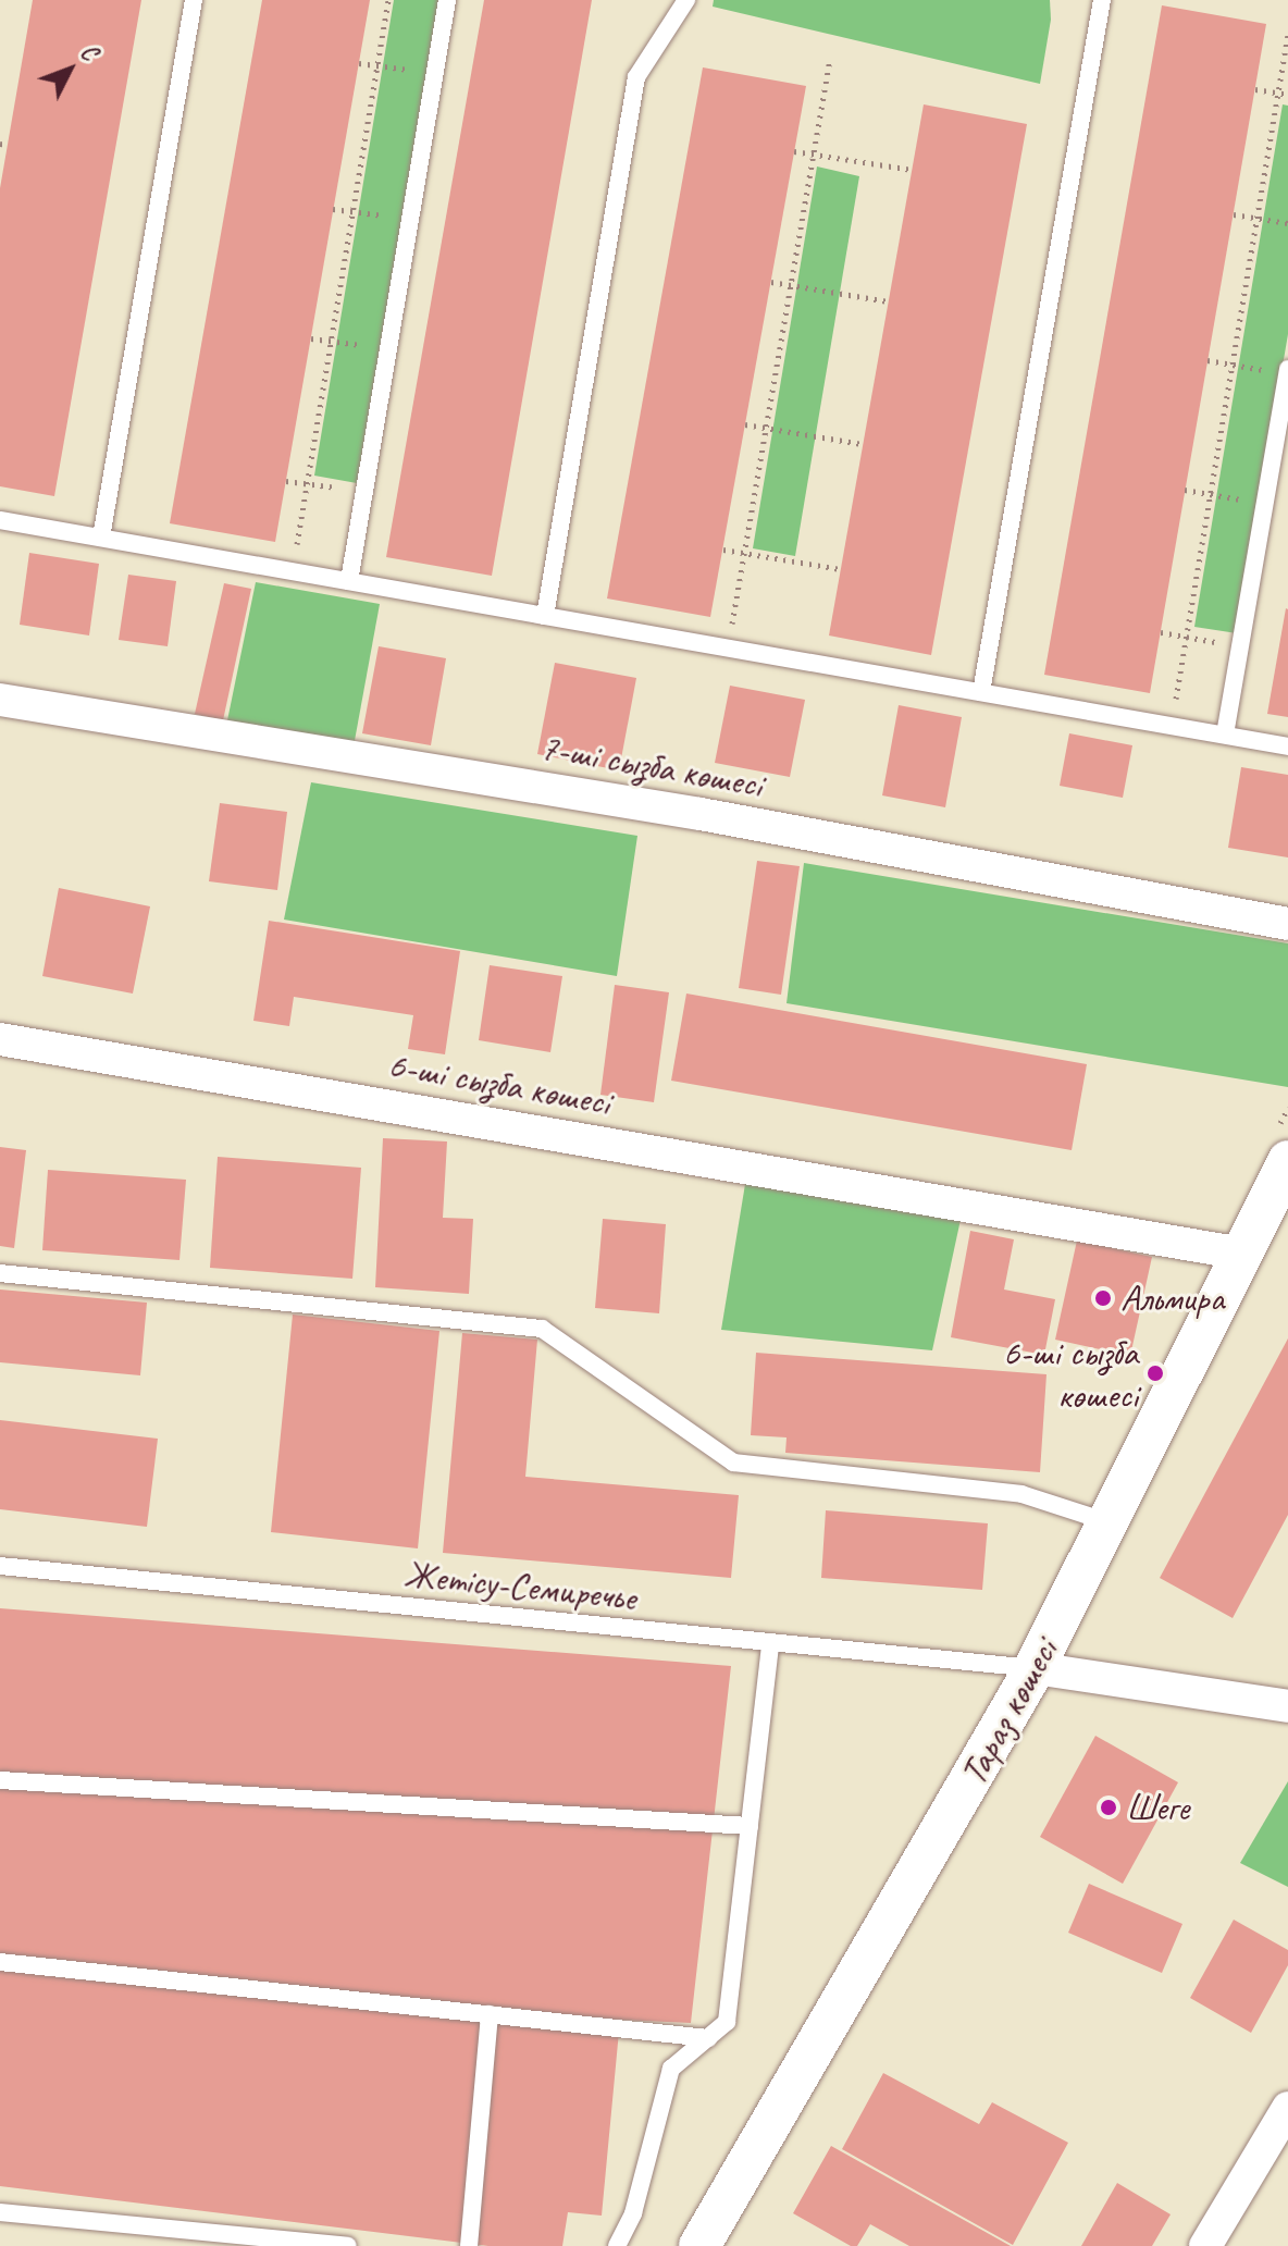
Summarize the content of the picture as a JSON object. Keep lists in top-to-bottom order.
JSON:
{
  "streets": {
    "street": ["7-ші сызба көшесі", "6-ші сызба көшесі", "Тараз көшесі"],
    "lane": ["Жетісу-Семиречье"]
  },
  "crossings": [
    ["6-ші сызба көшесі", "Тараз көшесі"],
    ["Жетісу-Семиречье", "Тараз көшесі"]
  ],
  "places": ["Альмира", "6-ші сызба көшесі", "Шеге"],
  "north": "top right"
}
